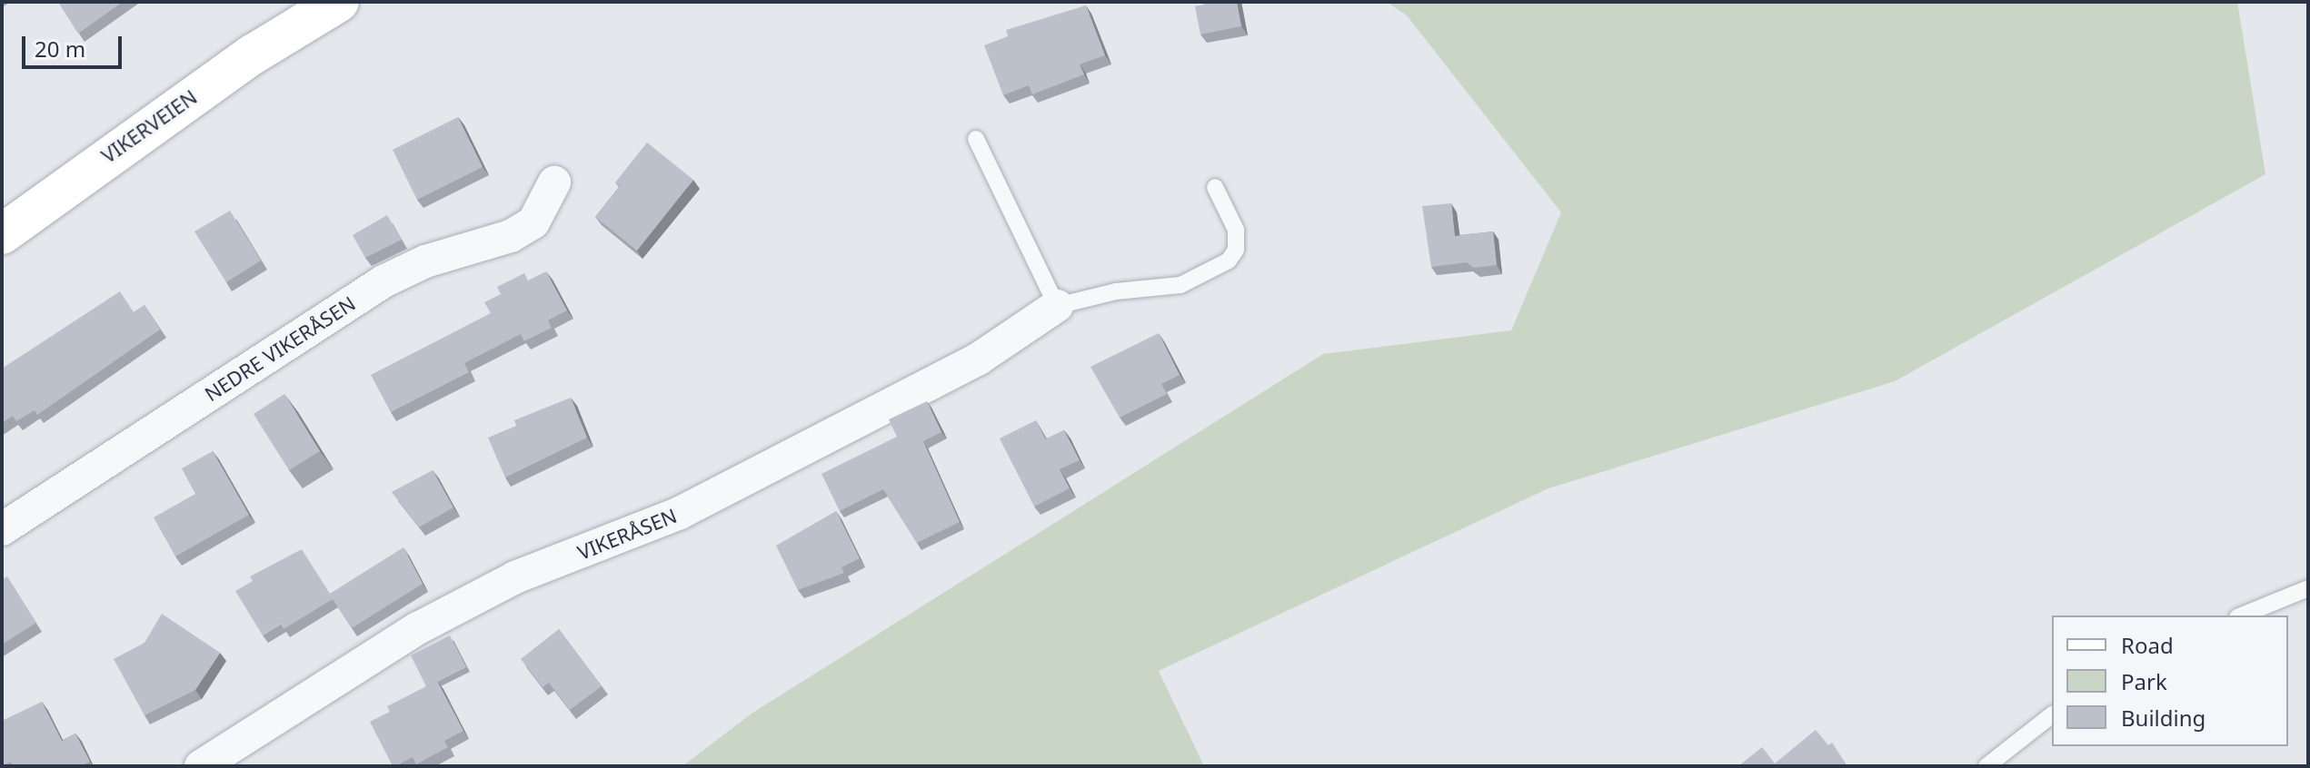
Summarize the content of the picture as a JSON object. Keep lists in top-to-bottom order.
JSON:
{
  "streets": {
    "main road": ["VIKERVEIEN"],
    "street": ["NEDRE VIKERÅSEN", "VIKERÅSEN"]
  },
  "legend": ["Road", "Park", "Building"],
  "scale_bar": "20 m"
}
